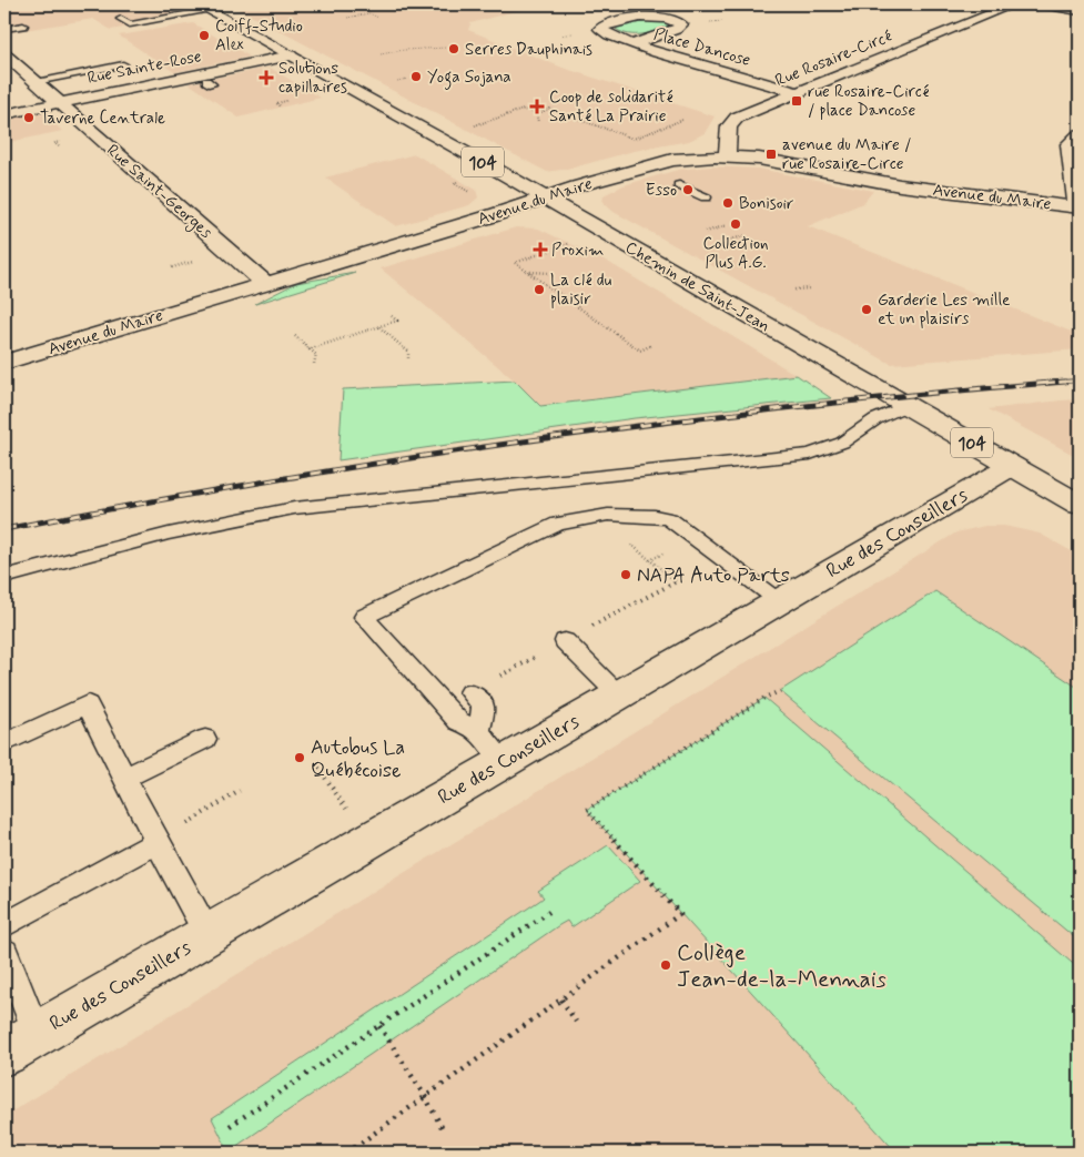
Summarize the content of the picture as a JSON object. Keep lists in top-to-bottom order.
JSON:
{
  "streets": {
    "street": [
      "Place Dancose",
      "Rue Rosaire-Circé",
      "Rue Sainte-Rose",
      "104",
      "Rue Saint-Georges",
      "Avenue du Maire",
      "Chemin de Saint-Jean",
      "Rue des Conseillers"
    ]
  },
  "crossings": [
    ["Place Dancose", "Rue Rosaire-Circé"],
    ["Rue Rosaire-Circé", "Avenue du Maire"],
    ["Rue Sainte-Rose", "Rue Saint-Georges"],
    ["Rue Sainte-Rose", "Chemin de Saint-Jean"],
    ["Rue Saint-Georges", "Avenue du Maire"],
    ["Avenue du Maire", "Chemin de Saint-Jean"],
    ["Chemin de Saint-Jean", "Rue des Conseillers"]
  ],
  "places": {
    "other": [
      "Coiff-Studio Alex",
      "Serres Dauphinais",
      "Yoga Sojana",
      "Taverne Centrale",
      "Esso",
      "Bonisoir",
      "Collection Plus A.G.",
      "La clé du plaisir",
      "Garderie Les mille et un plaisirs",
      "NAPA Auto Parts",
      "Autobus La Québécoise",
      "Collège Jean-de-la-Mennais"
    ],
    "health": ["Solutions capillaires", "Coop de solidarité Santé La Prairie", "Proxim"],
    "transit": ["rue Rosaire-Circé / place Dancose", "avenue du Maire / rue Rosaire-Circe"]
  }
}
